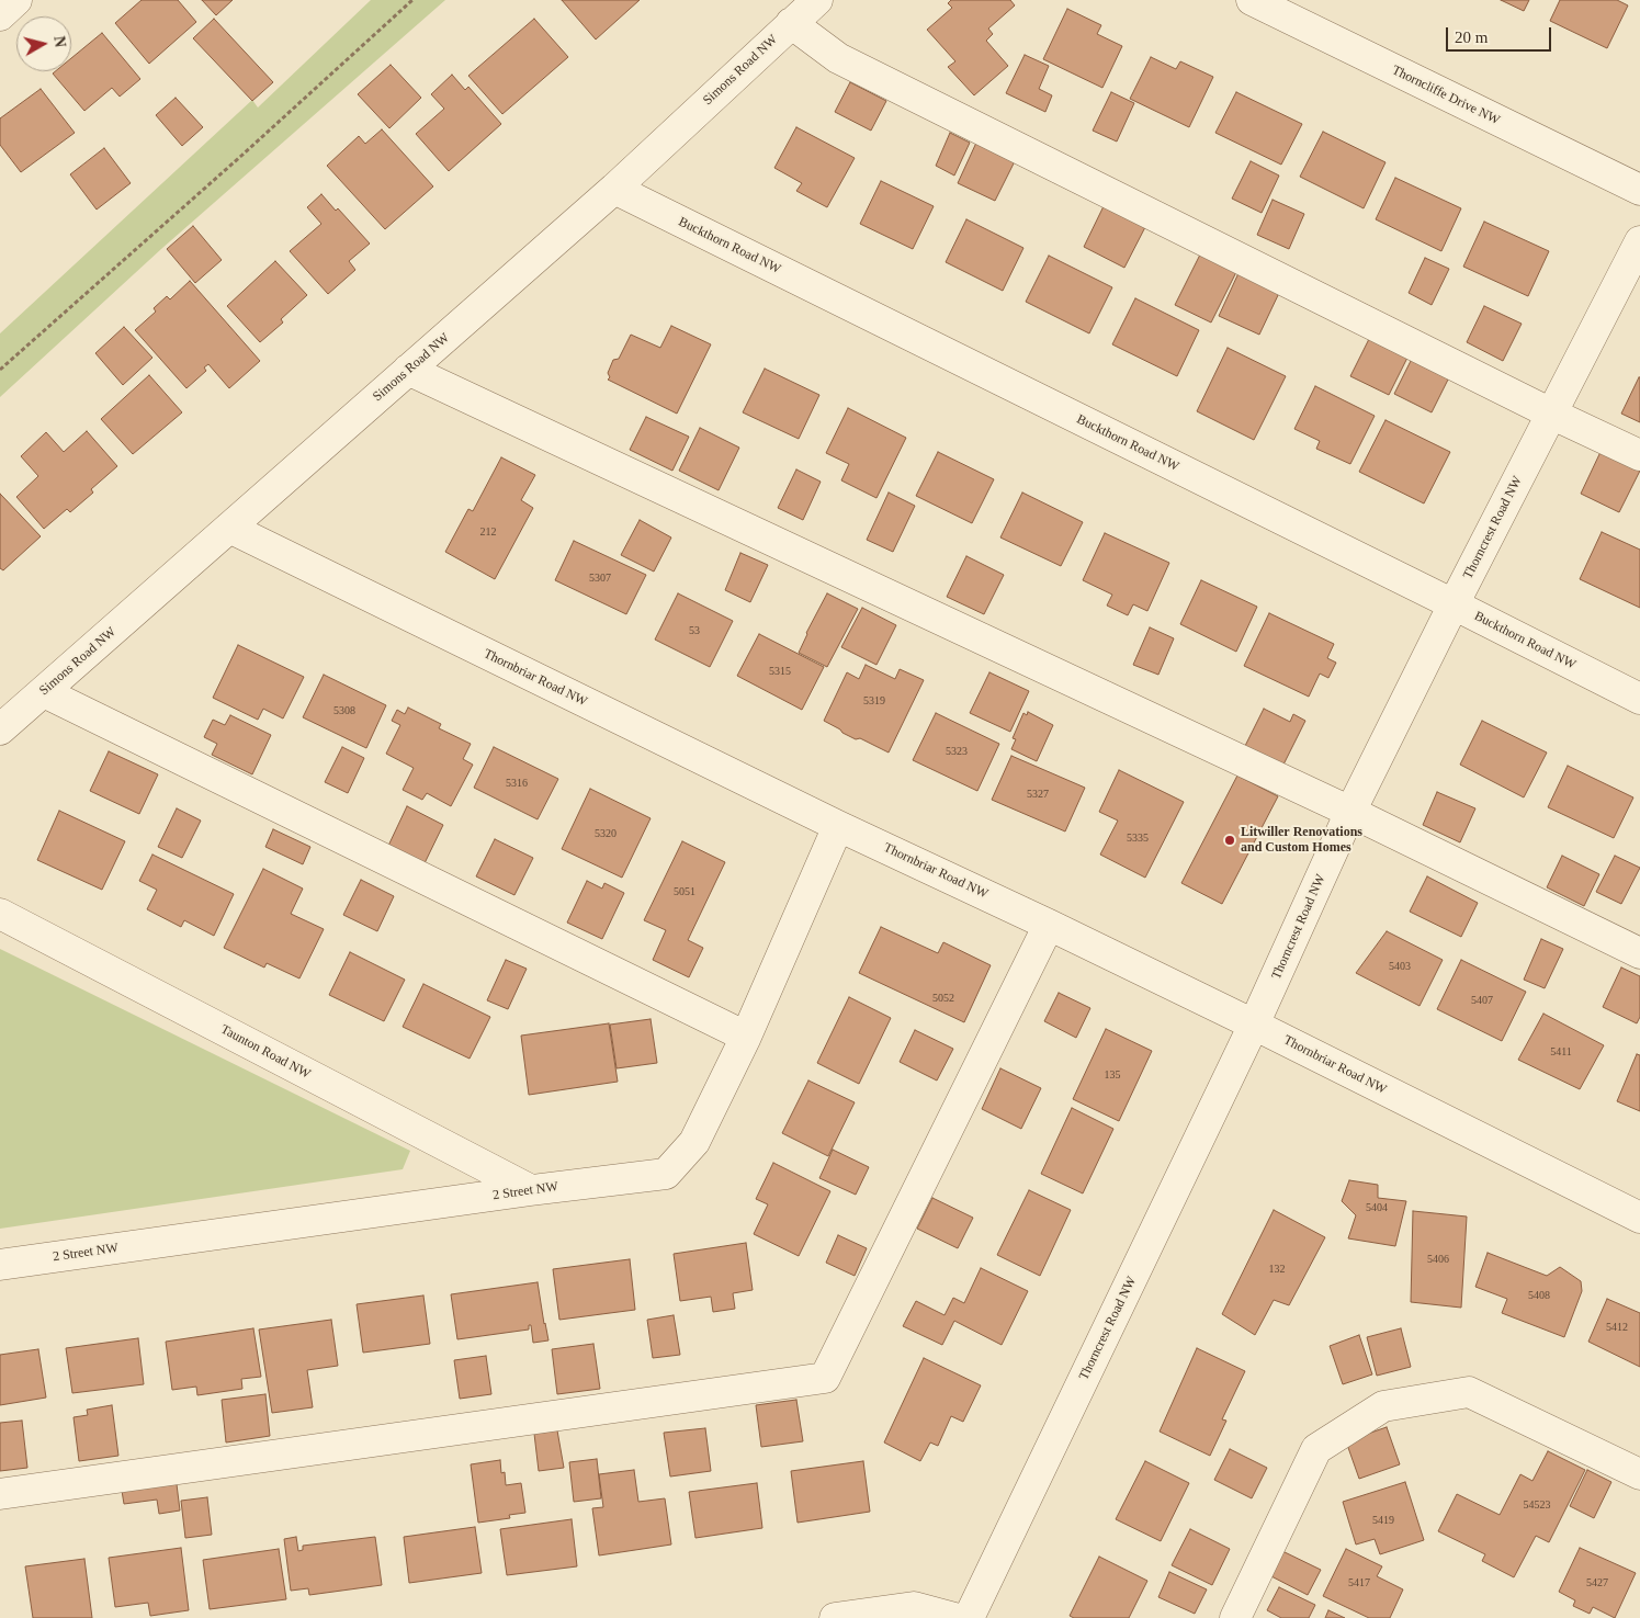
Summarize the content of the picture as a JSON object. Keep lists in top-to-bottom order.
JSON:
{
  "streets": {
    "street": [
      "Simons Road NW",
      "Thorncliffe Drive NW",
      "Buckthorn Road NW",
      "Thorncrest Road NW",
      "Thornbriar Road NW",
      "Taunton Road NW",
      "2 Street NW"
    ]
  },
  "crossings": [
    ["Simons Road NW", "Buckthorn Road NW"],
    ["Simons Road NW", "Thornbriar Road NW"],
    ["Buckthorn Road NW", "Thorncrest Road NW"],
    ["Thorncrest Road NW", "Thornbriar Road NW"],
    ["Thornbriar Road NW", "2 Street NW"],
    ["Taunton Road NW", "2 Street NW"]
  ],
  "places": ["Litwiller Renovations and Custom Homes"],
  "house_numbers": [
    "212",
    "5307",
    "53",
    "5315",
    "5319",
    "5308",
    "5323",
    "5316",
    "5327",
    "5320",
    "5335",
    "5051",
    "5403",
    "5052",
    "5407",
    "5411",
    "135",
    "5404",
    "5406",
    "132",
    "5408",
    "5412",
    "54523",
    "5419",
    "5417",
    "5427"
  ],
  "scale_bar": "20 m",
  "north": "right"
}
